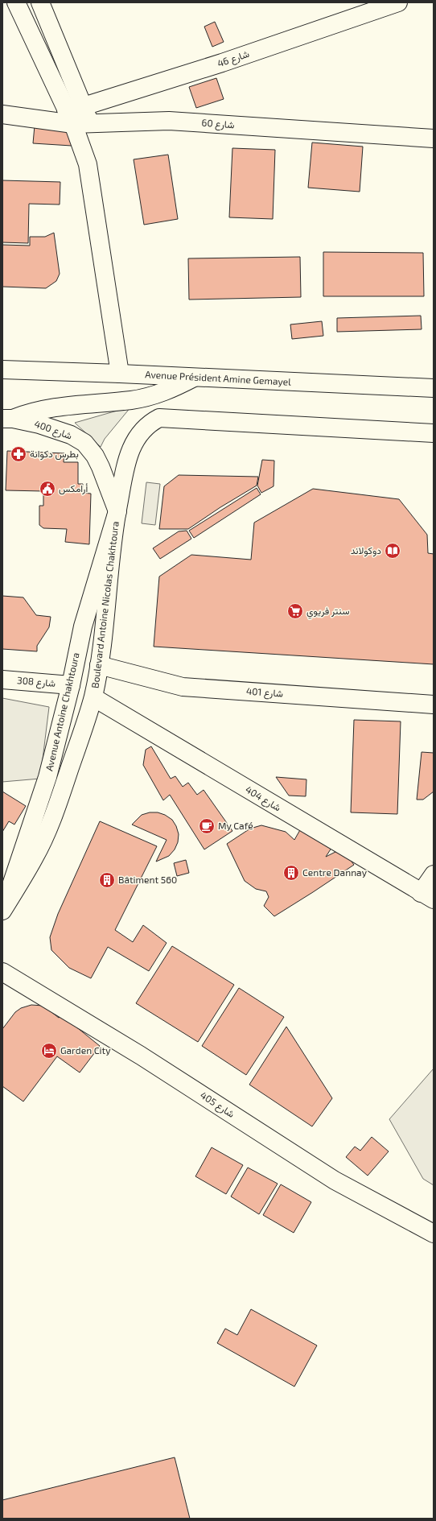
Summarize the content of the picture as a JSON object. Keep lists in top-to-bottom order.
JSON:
{
  "streets": {
    "main road": [
      "شارع 46",
      "شارع 60",
      "Avenue Président Amine Gemayel",
      "شارع 400",
      "Boulevard Antoine Nicolas Chakhtoura",
      "شارع 308",
      "شارع 401",
      "Avenue Antoine Chakhtoura",
      "شارع 404",
      "شارع 405"
    ]
  },
  "crossings": [
    ["شارع 46", "شارع 60"],
    ["شارع 400", "Boulevard Antoine Nicolas Chakhtoura"],
    ["شارع 400", "Avenue Antoine Chakhtoura"],
    ["Boulevard Antoine Nicolas Chakhtoura", "شارع 401"],
    ["Boulevard Antoine Nicolas Chakhtoura", "Avenue Antoine Chakhtoura"],
    ["Boulevard Antoine Nicolas Chakhtoura", "شارع 404"],
    ["شارع 308", "Avenue Antoine Chakhtoura"]
  ],
  "places": {
    "pharmacy": ["بطرس دكوانة"],
    "public building": ["أرامكس"],
    "library": ["دوكولاند"],
    "supermarket": ["سنتر فريوي"],
    "cafe": ["My Café"],
    "building": ["Centre Dannay", "Bâtiment 560"],
    "hotel": ["Garden City"]
  }
}
